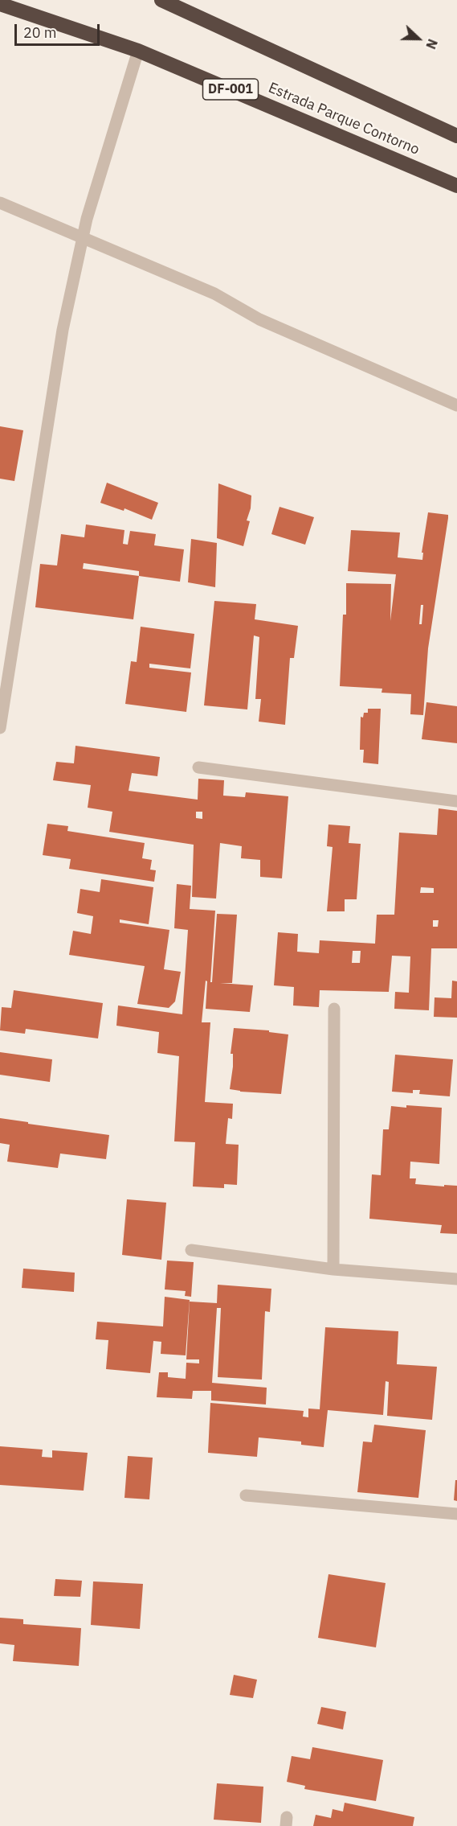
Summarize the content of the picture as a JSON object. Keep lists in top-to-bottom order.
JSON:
{
  "streets": {
    "highway": ["DF-001", "Estrada Parque Contorno"]
  },
  "scale_bar": "20 m",
  "north": "right"
}
